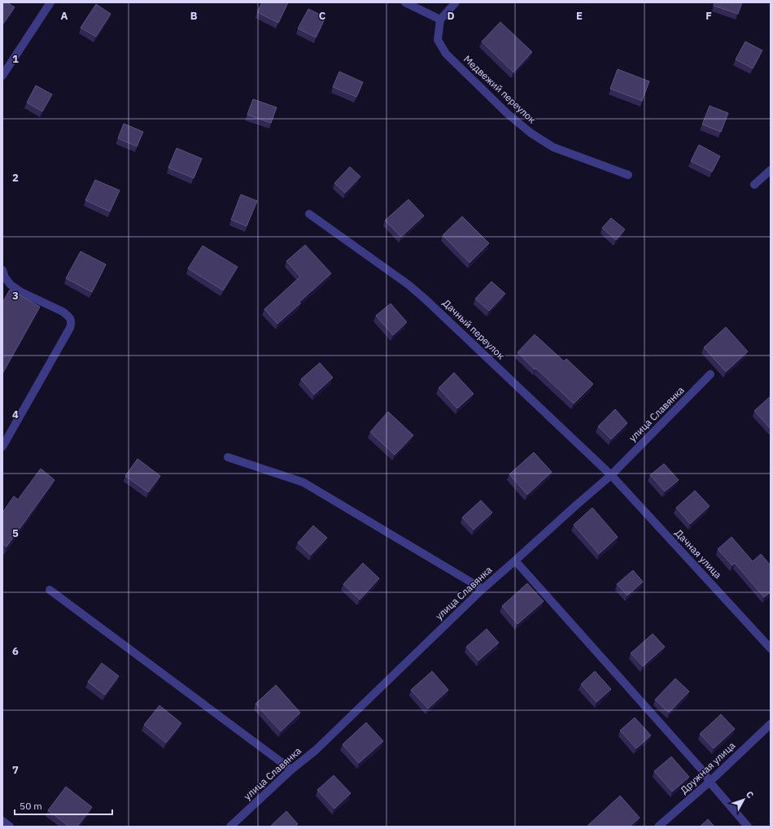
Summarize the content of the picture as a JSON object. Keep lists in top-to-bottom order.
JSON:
{
  "streets": {
    "street": [
      "Медвежий переулок",
      "Дачный переулок",
      "улица Славянка",
      "Дачная улица",
      "Дружная улица"
    ]
  },
  "crossings": [
    ["Дачный переулок", "улица Славянка"],
    ["Дачный переулок", "Дачная улица"],
    ["улица Славянка", "Дачная улица"]
  ],
  "scale_bar": "50 m",
  "north": "top right",
  "grid": {
    "columns": [
      "A",
      "B",
      "C",
      "D",
      "E",
      "F"
    ],
    "rows": [
      "1",
      "2",
      "3",
      "4",
      "5",
      "6",
      "7"
    ]
  }
}
